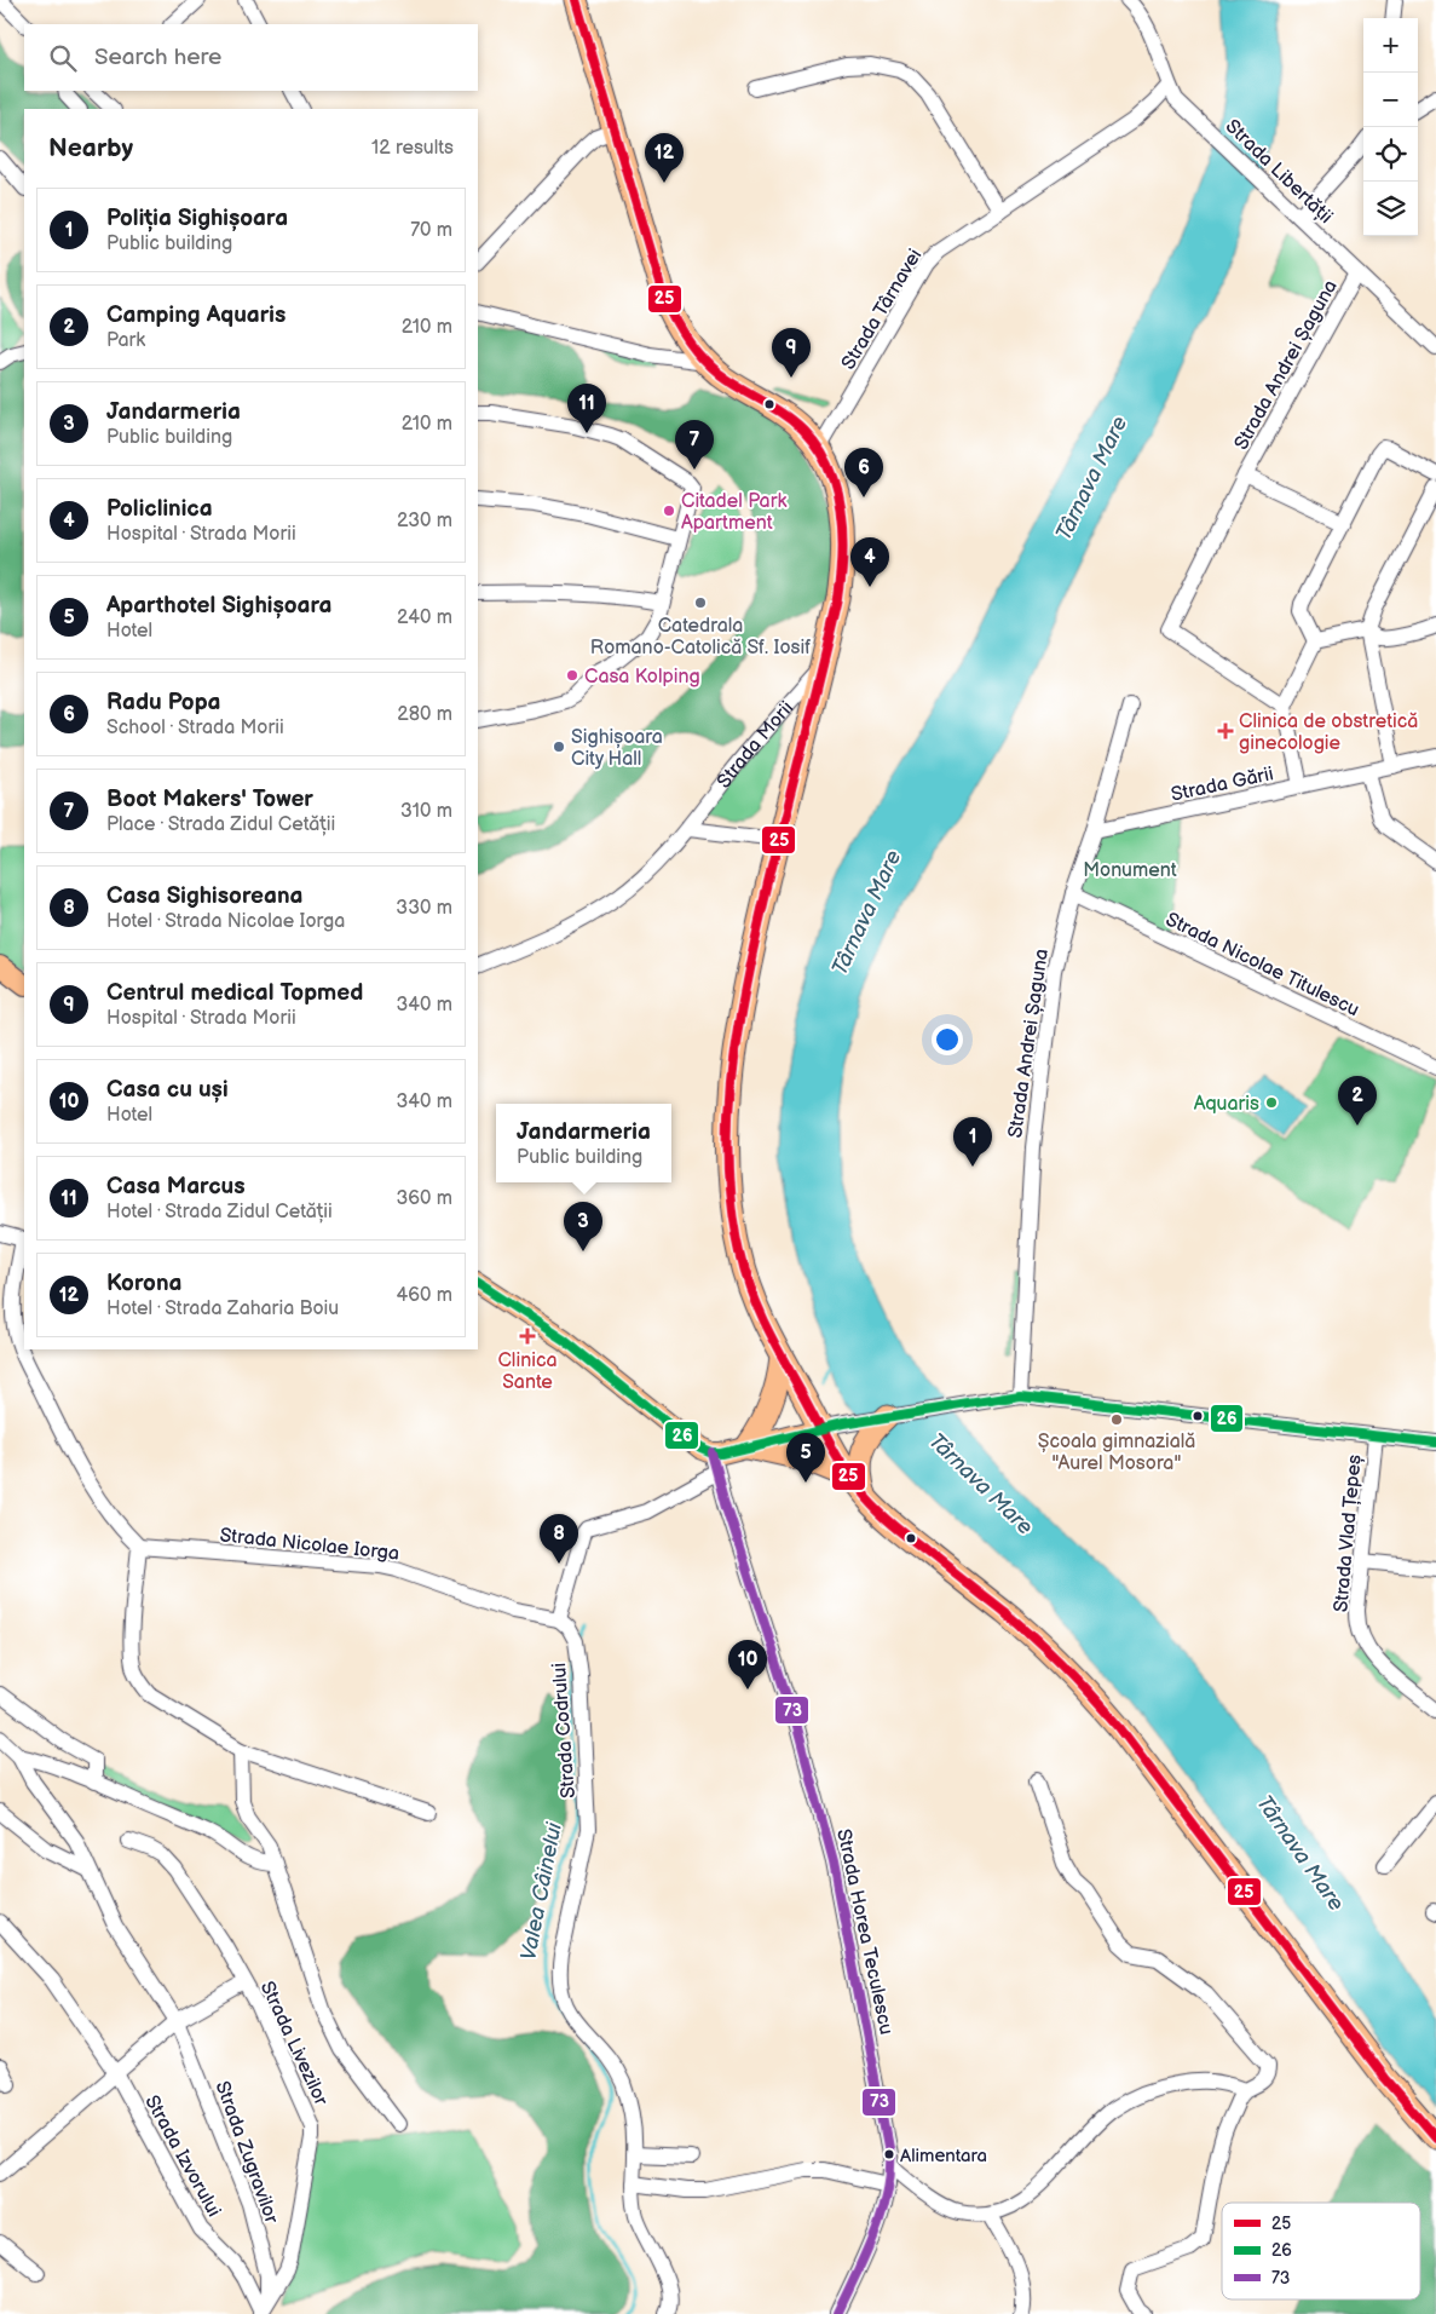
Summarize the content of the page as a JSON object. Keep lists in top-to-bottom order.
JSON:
{
  "streets": {
    "highway": ["Strada Morii"],
    "street": [
      "Strada Libertății",
      "Strada Târnavei",
      "Strada Andrei Șaguna",
      "Strada Gării",
      "Strada Nicolae Titulescu",
      "Strada Vlad Țepeș",
      "Strada Nicolae Iorga",
      "Strada Codrului",
      "Strada Horea Teculescu",
      "Strada Livezilor",
      "Strada Zugravilor",
      "Strada Izvorului"
    ]
  },
  "crossings": [
    ["Strada Libertății", "Strada Târnavei"],
    ["Strada Libertății", "Strada Andrei Șaguna"],
    ["Strada Târnavei", "Strada Morii"],
    ["Strada Andrei Șaguna", "Strada Gării"],
    ["Strada Andrei Șaguna", "Strada Nicolae Titulescu"],
    ["Strada Nicolae Iorga", "Strada Codrului"],
    ["Strada Livezilor", "Strada Zugravilor"],
    ["Strada Livezilor", "Strada Izvorului"],
    ["Strada Zugravilor", "Strada Izvorului"]
  ],
  "water": ["Târnava Mare", "Valea Câinelui"],
  "parks": ["Monument"],
  "places": {
    "other": [
      "Citadel Park Apartment",
      "Catedrala Romano-Catolică Sf. Iosif",
      "Casa Kolping",
      "Sighișoara City Hall",
      "Aquaris",
      "Școala gimnazială \"Aurel Mosora\"",
      "Alimentara"
    ],
    "health": ["Clinica de obstretică ginecologie", "Clinica Sante"]
  },
  "lines": ["transit line 25", "transit line 26", "transit line 73"],
  "legend": ["25", "26", "73"],
  "page": {
    "map_buttons": ["+", "−"],
    "search": "Search here",
    "heading": ["Nearby", "12 results"],
    "pins": [
      "12",
      "9",
      "11",
      "7",
      "6",
      "4",
      "2",
      "1",
      "3",
      "5",
      "8",
      "10"
    ],
    "list": [
      {
        "mark": "1",
        "name": "Poliția Sighișoara",
        "note": "Public building",
        "value": "70 m"
      },
      {
        "mark": "2",
        "name": "Camping Aquaris",
        "note": "Park",
        "value": "210 m"
      },
      {
        "mark": "3",
        "name": "Jandarmeria",
        "note": "Public building",
        "value": "210 m"
      },
      {
        "mark": "4",
        "name": "Policlinica",
        "note": "Hospital · Strada Morii",
        "value": "230 m"
      },
      {
        "mark": "5",
        "name": "Aparthotel Sighișoara",
        "note": "Hotel",
        "value": "240 m"
      },
      {
        "mark": "6",
        "name": "Radu Popa",
        "note": "School · Strada Morii",
        "value": "280 m"
      },
      {
        "mark": "7",
        "name": "Boot Makers' Tower",
        "note": "Place · Strada Zidul Cetății",
        "value": "310 m"
      },
      {
        "mark": "8",
        "name": "Casa Sighisoreana",
        "note": "Hotel · Strada Nicolae Iorga",
        "value": "330 m"
      },
      {
        "mark": "9",
        "name": "Centrul medical Topmed",
        "note": "Hospital · Strada Morii",
        "value": "340 m"
      },
      {
        "mark": "10",
        "name": "Casa cu uși",
        "note": "Hotel",
        "value": "340 m"
      },
      {
        "mark": "11",
        "name": "Casa Marcus",
        "note": "Hotel · Strada Zidul Cetății",
        "value": "360 m"
      },
      {
        "mark": "12",
        "name": "Korona",
        "note": "Hotel · Strada Zaharia Boiu",
        "value": "460 m"
      }
    ],
    "popup": ["Jandarmeria", "Public building"]
  }
}
